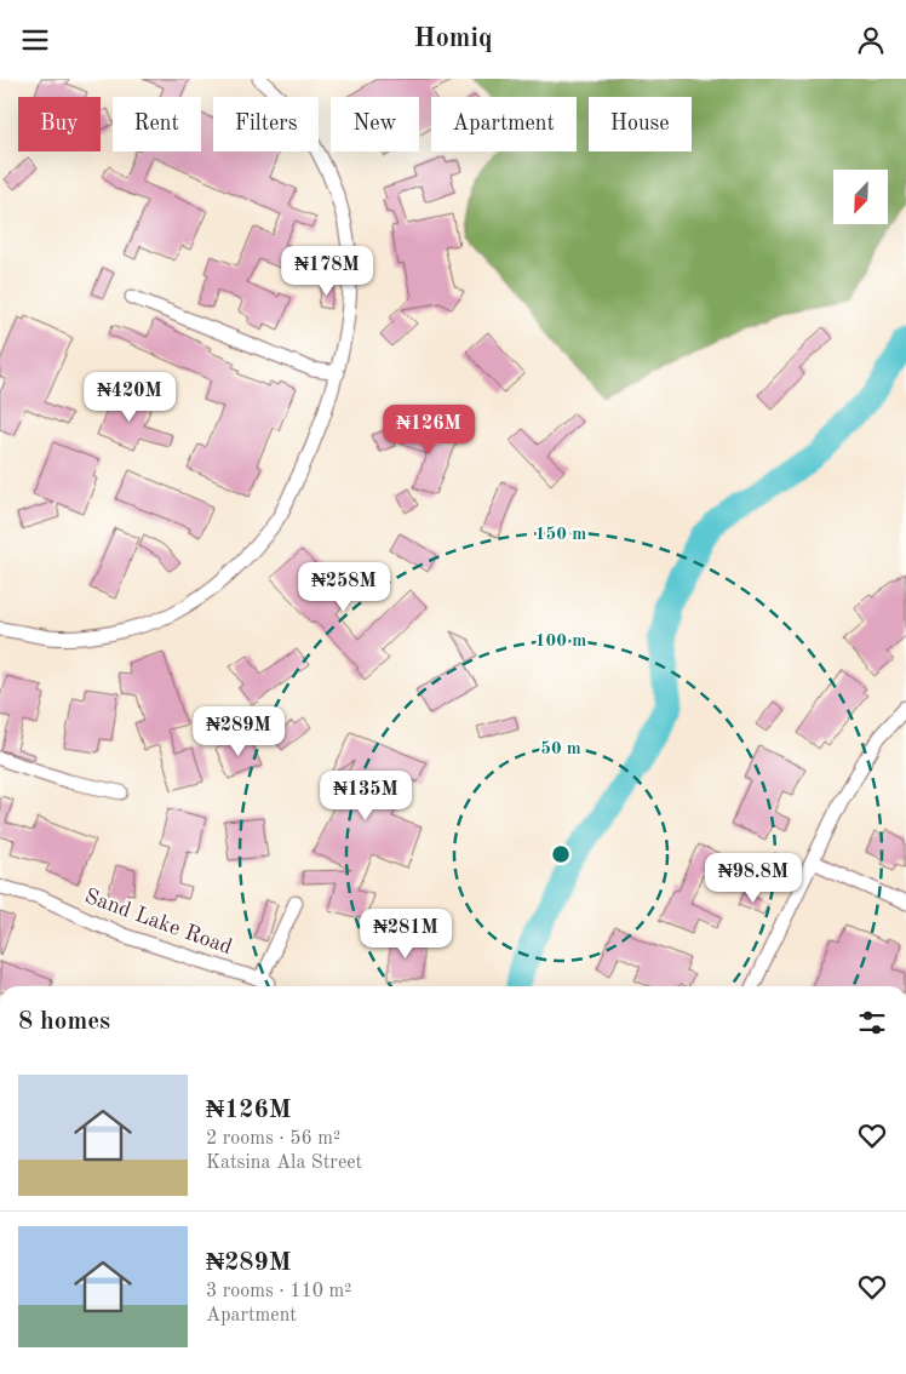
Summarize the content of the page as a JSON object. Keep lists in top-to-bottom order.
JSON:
{
  "streets": {
    "street": ["Sand Lake Road"]
  },
  "north": "bottom left",
  "page": {
    "header": "Homiq",
    "chip": [
      "Buy",
      "Rent",
      "Filters",
      "New",
      "Apartment",
      "House"
    ],
    "price": [
      "₦178M",
      "₦420M",
      "₦126M",
      "₦258M",
      "₦289M",
      "₦135M",
      "₦98.8M",
      "₦281M"
    ],
    "heading": "8 homes",
    "list": [
      {
        "name": "₦126M",
        "note": "2 rooms · 56 m² · Katsina Ala Street"
      },
      {
        "name": "₦289M",
        "note": "3 rooms · 110 m² · Apartment"
      }
    ]
  },
  "rings": ["150 m", "100 m", "50 m"]
}
